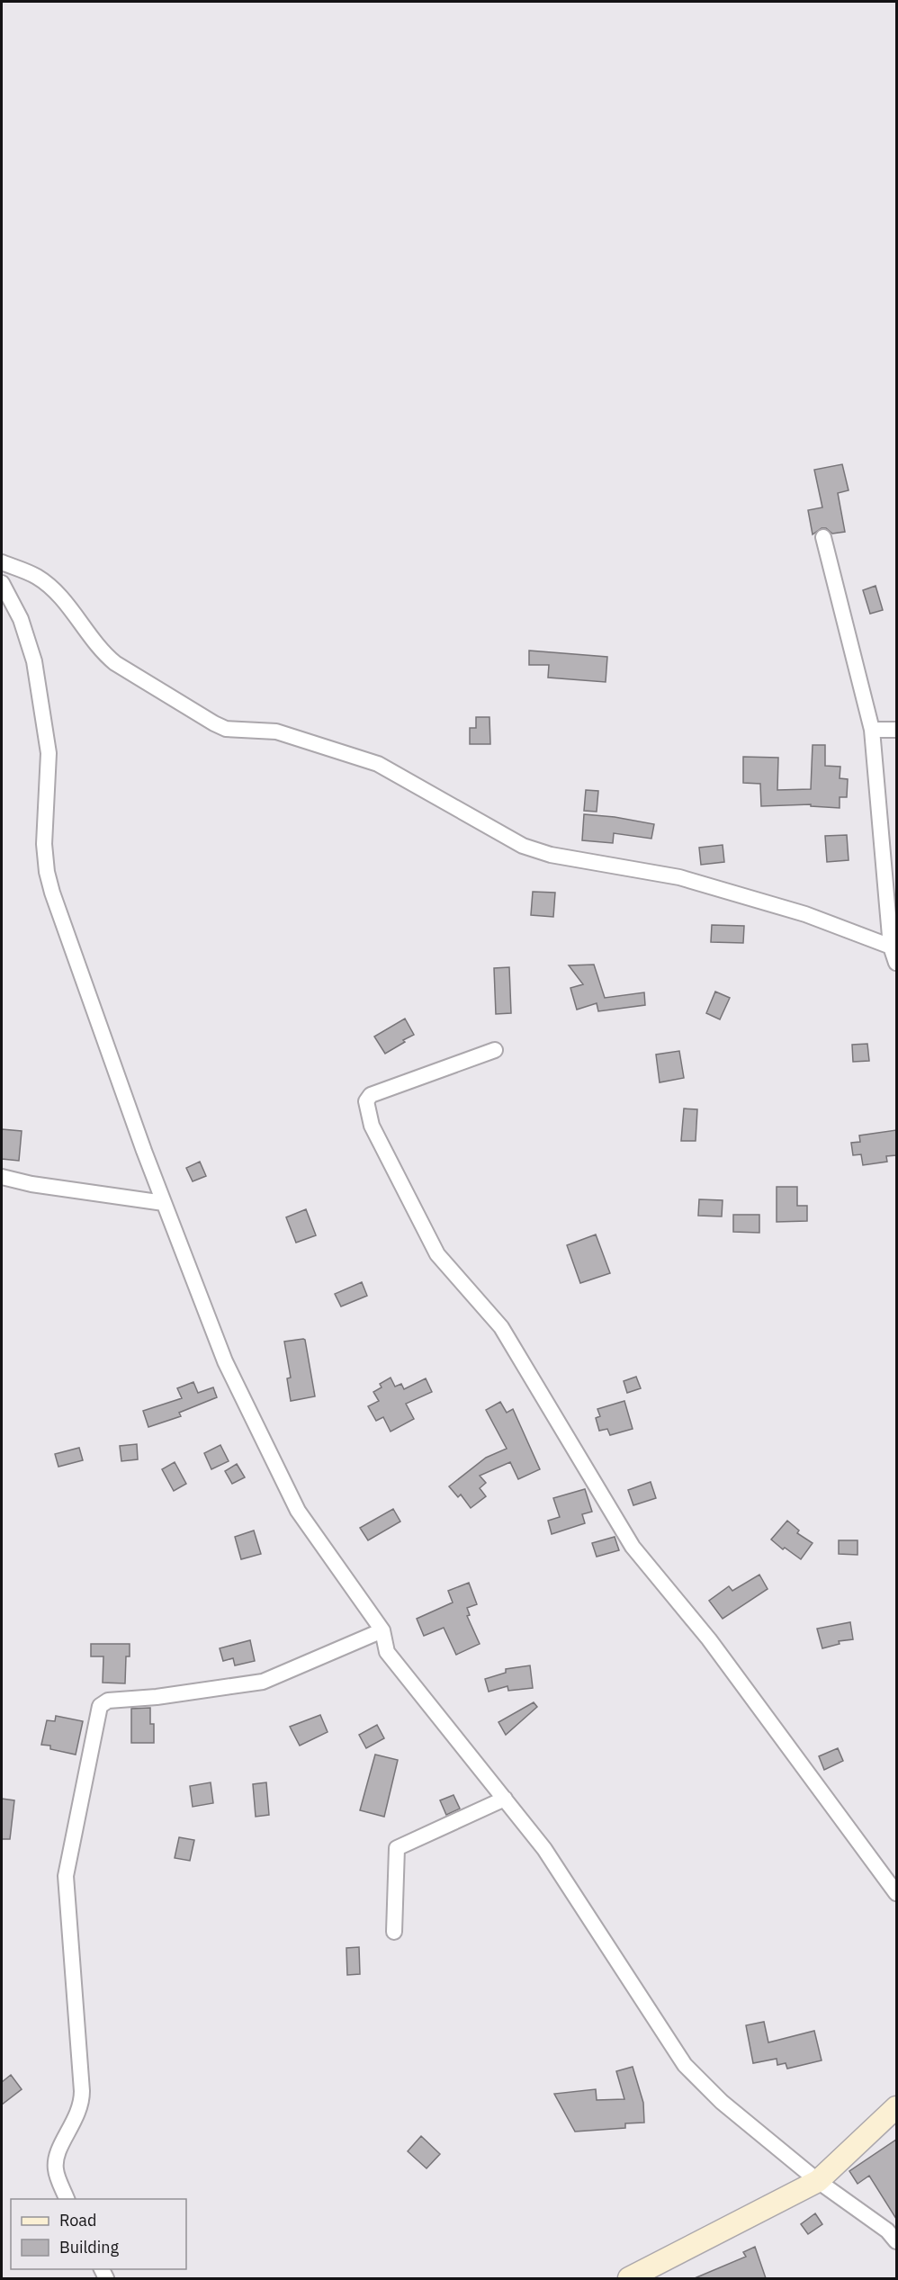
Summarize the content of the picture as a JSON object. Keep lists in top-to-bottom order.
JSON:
{
  "legend": ["Road", "Building"]
}
